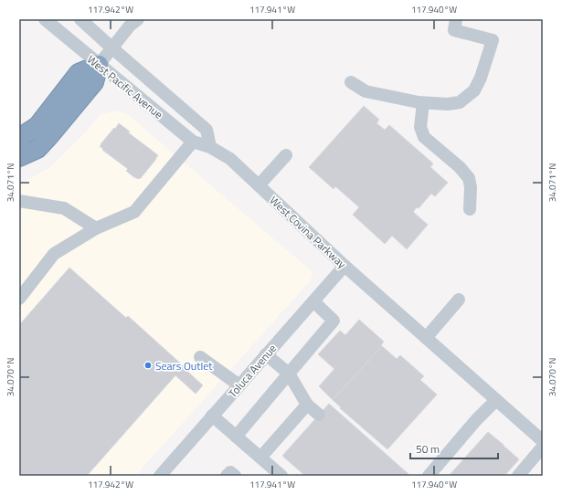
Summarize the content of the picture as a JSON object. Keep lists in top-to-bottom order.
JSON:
{
  "streets": {
    "street": ["West Pacific Avenue", "West Covina Parkway", "Toluca Avenue"]
  },
  "crossings": [
    ["West Pacific Avenue", "West Covina Parkway"],
    ["West Covina Parkway", "Toluca Avenue"]
  ],
  "places": ["Sears Outlet"],
  "scale_bar": "50 m",
  "coordinates": [
    "117.942°W",
    "117.941°W",
    "117.940°W",
    "34.071°N",
    "34.070°N"
  ]
}
